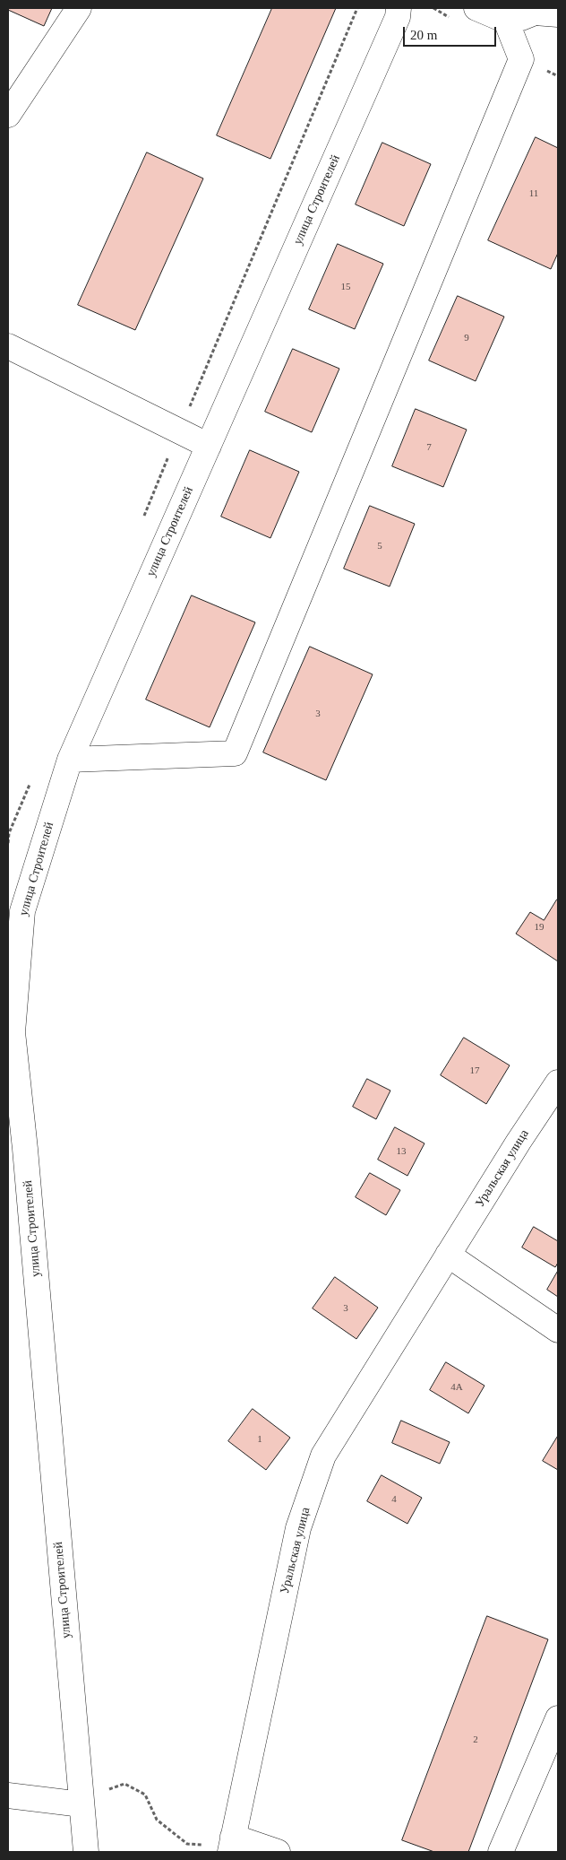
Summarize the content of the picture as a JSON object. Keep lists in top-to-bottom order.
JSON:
{
  "streets": {
    "street": ["улица Строителей", "Уральская улица"]
  },
  "house_numbers": [
    "11",
    "15",
    "9",
    "7",
    "5",
    "3",
    "19",
    "17",
    "13",
    "3",
    "4А",
    "1",
    "4",
    "2"
  ],
  "scale_bar": "20 m"
}
